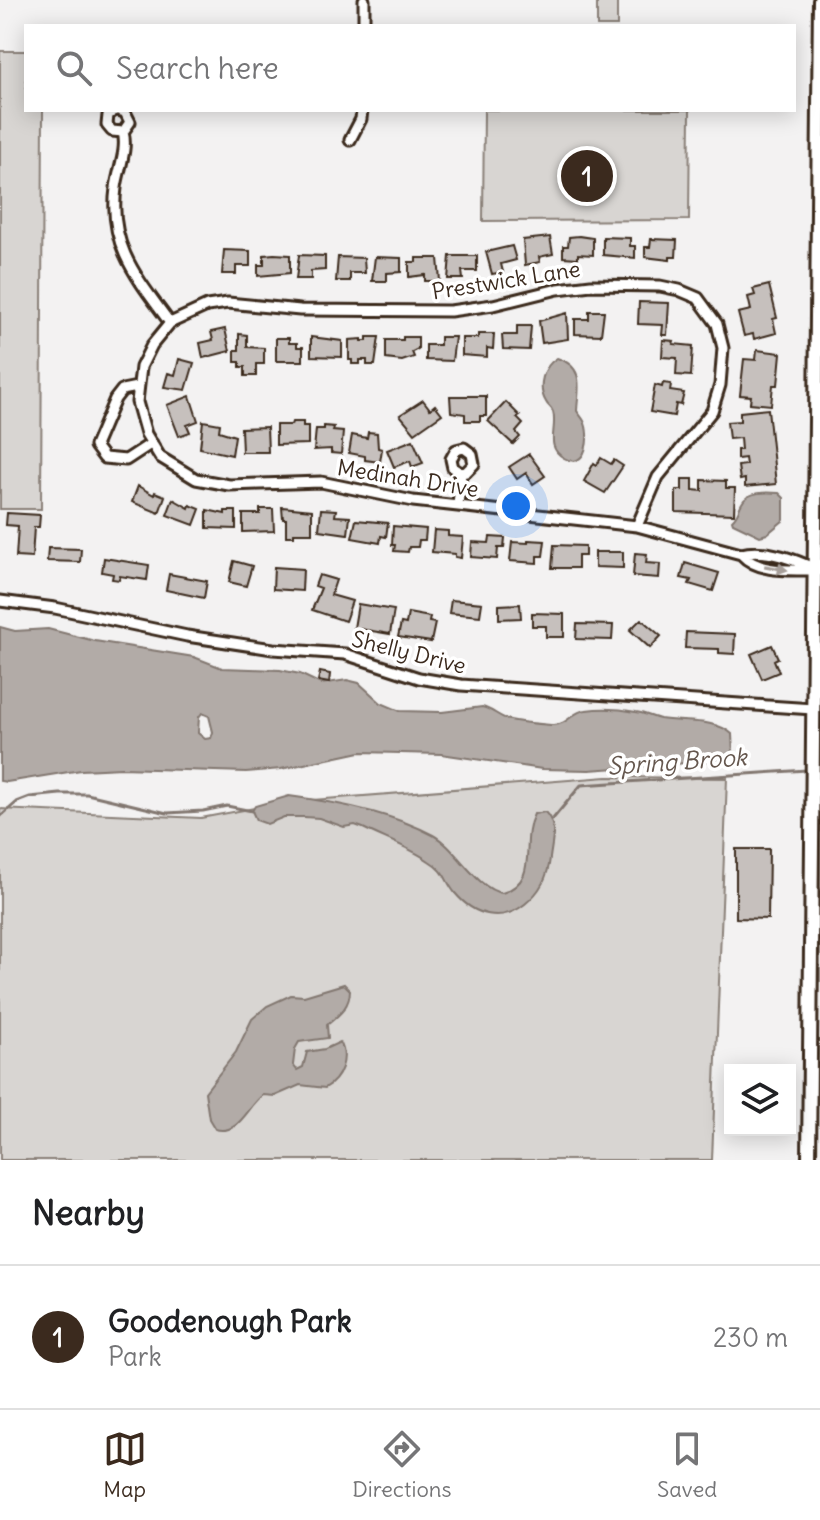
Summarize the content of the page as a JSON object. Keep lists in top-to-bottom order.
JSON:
{
  "streets": {
    "street": ["Prestwick Lane", "Medinah Drive", "Shelly Drive"]
  },
  "crossings": [
    ["Prestwick Lane", "Medinah Drive"]
  ],
  "water": ["Spring Brook"],
  "page": {
    "search": "Search here",
    "pins": "1",
    "heading": "Nearby",
    "list": [
      {
        "mark": "1",
        "name": "Goodenough Park",
        "note": "Park",
        "value": "230 m"
      }
    ],
    "nav": ["Map", "Directions", "Saved"]
  }
}
